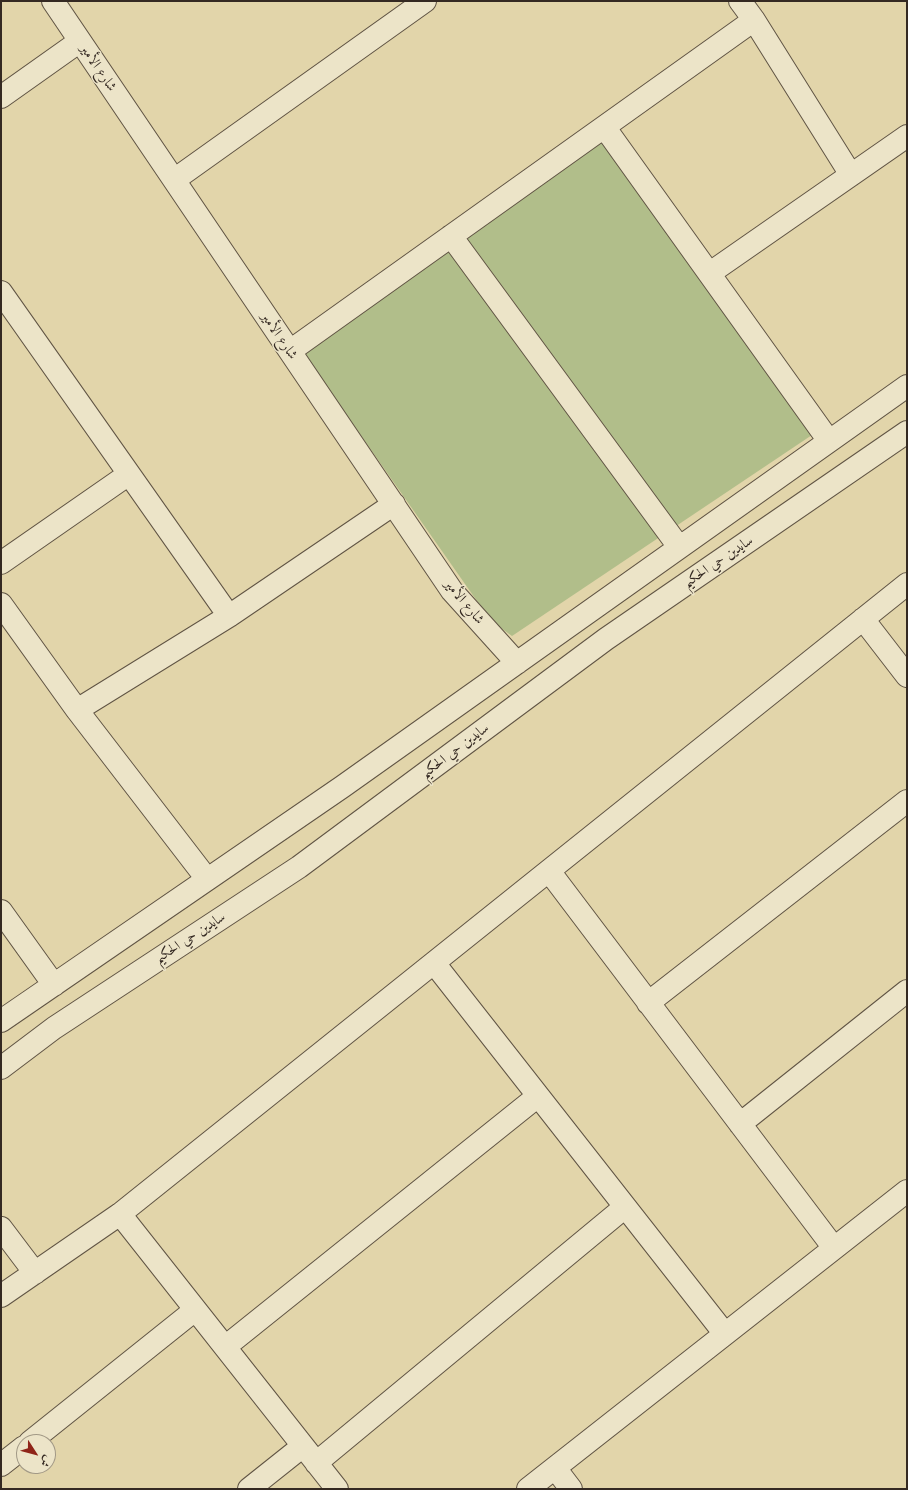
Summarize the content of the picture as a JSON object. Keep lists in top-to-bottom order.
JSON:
{
  "streets": {
    "street": ["شارع الأمير", "سايدين حي الحكيم"]
  },
  "north": "bottom right"
}
